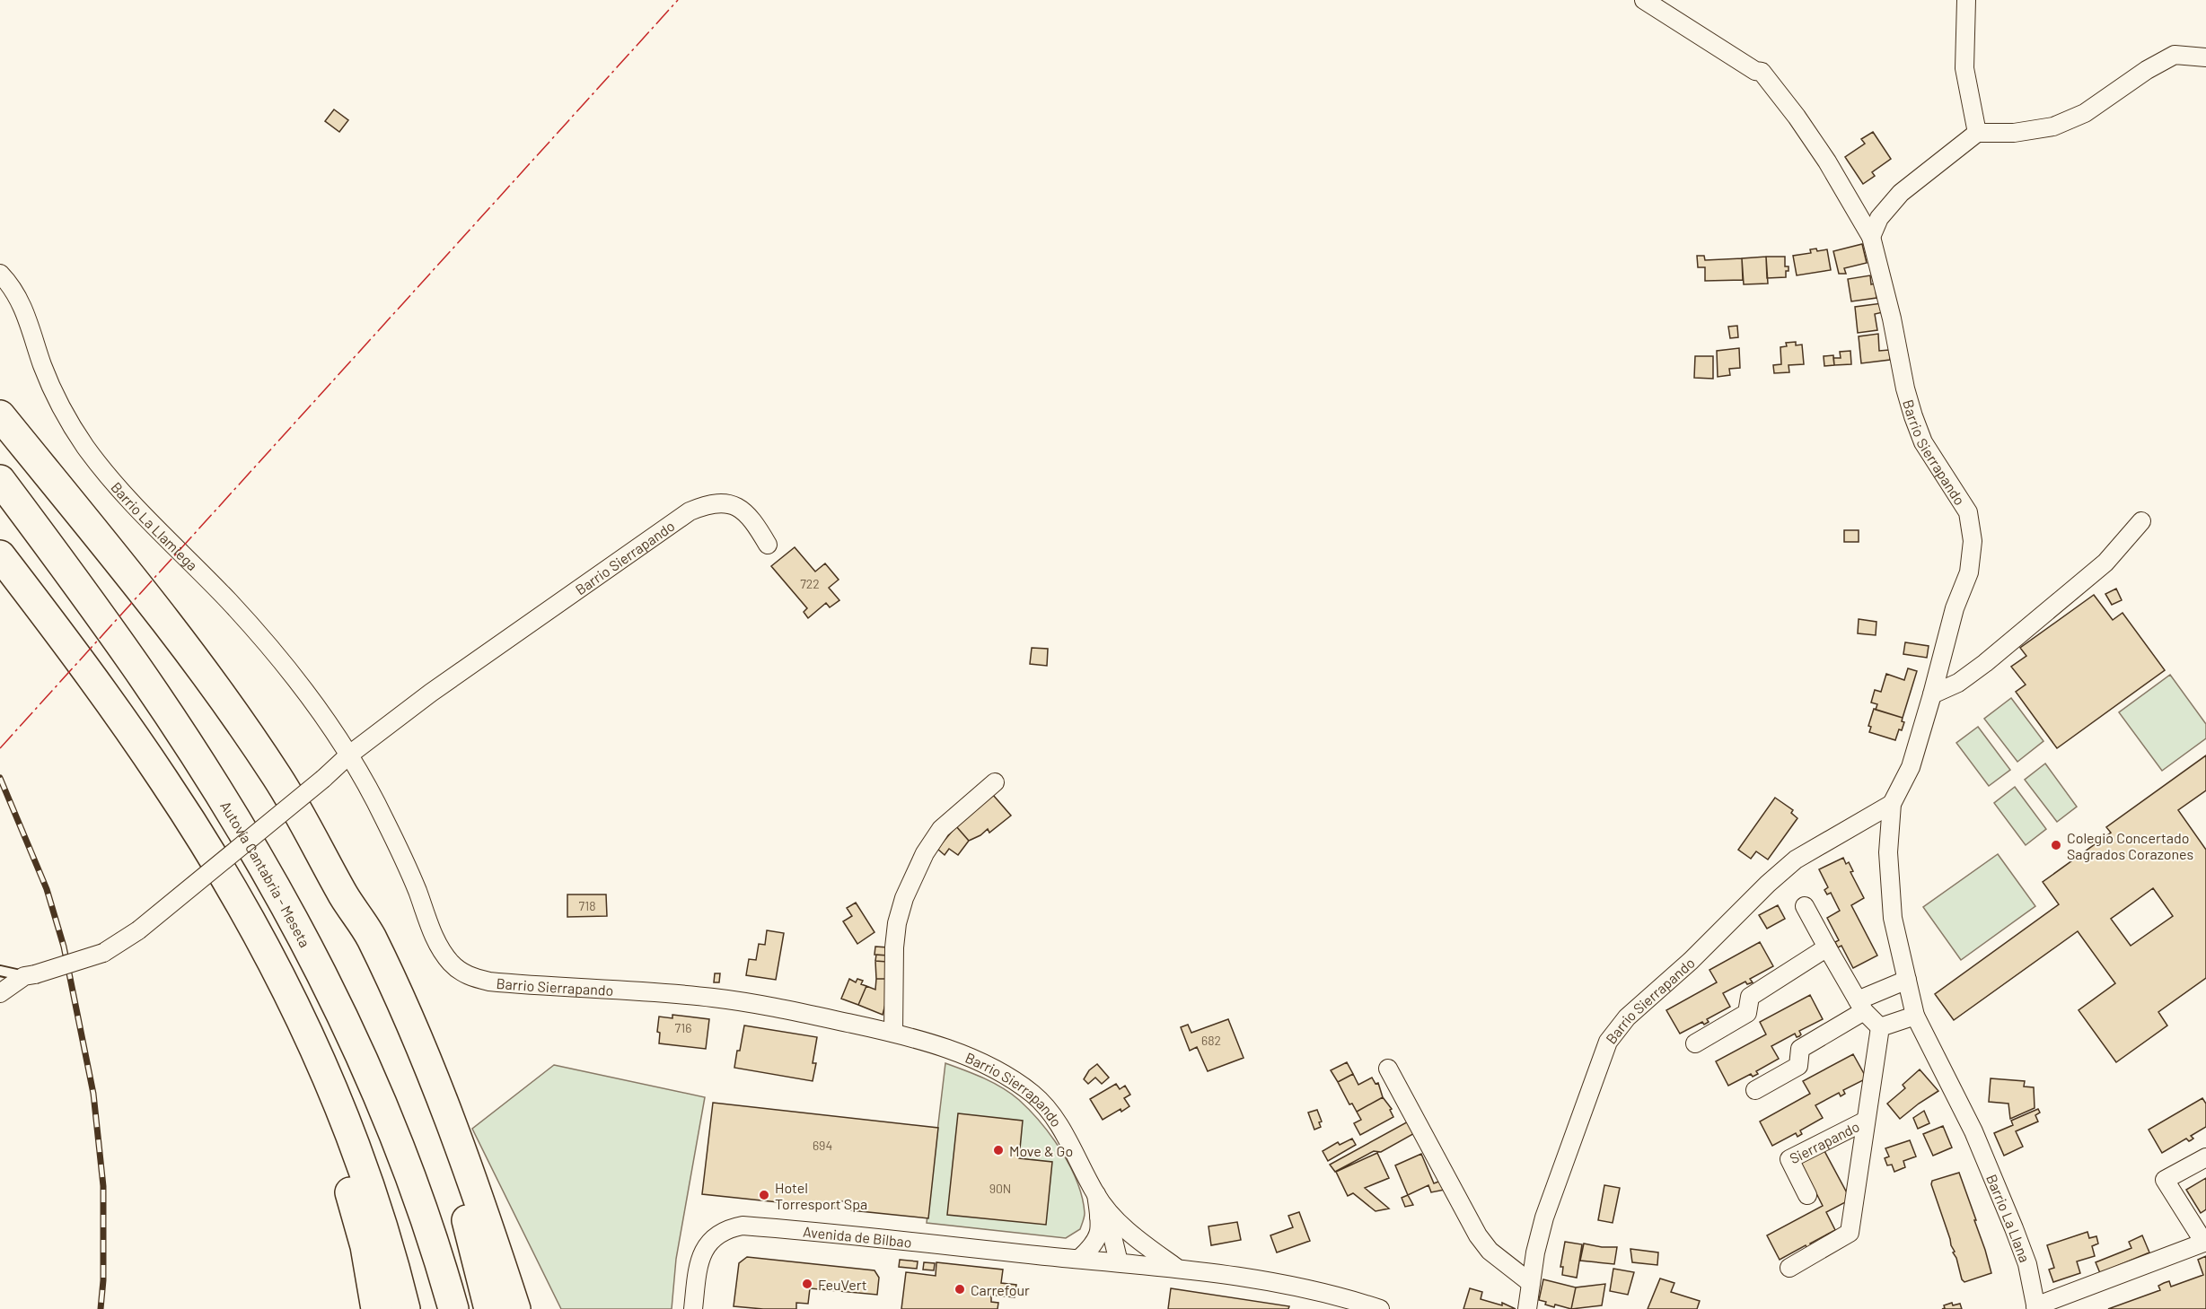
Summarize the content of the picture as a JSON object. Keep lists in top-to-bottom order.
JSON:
{
  "streets": {
    "highway": ["Autovía Cantabria - Meseta"],
    "street": [
      "Barrio Sierrapando",
      "Barrio La Llamiega",
      "Sierrapando",
      "Barrio La Llana",
      "Avenida de Bilbao"
    ]
  },
  "crossings": [
    ["Barrio Sierrapando", "Barrio La Llamiega"],
    ["Barrio Sierrapando", "Barrio La Llana"],
    ["Barrio Sierrapando", "Avenida de Bilbao"]
  ],
  "places": [
    "Colegio Concertado Sagrados Corazones",
    "Move & Go",
    "Hotel Torresport Spa",
    "FeuVert",
    "Carrefour"
  ],
  "house_numbers": [
    "722",
    "718",
    "716",
    "682",
    "694",
    "90N"
  ]
}
